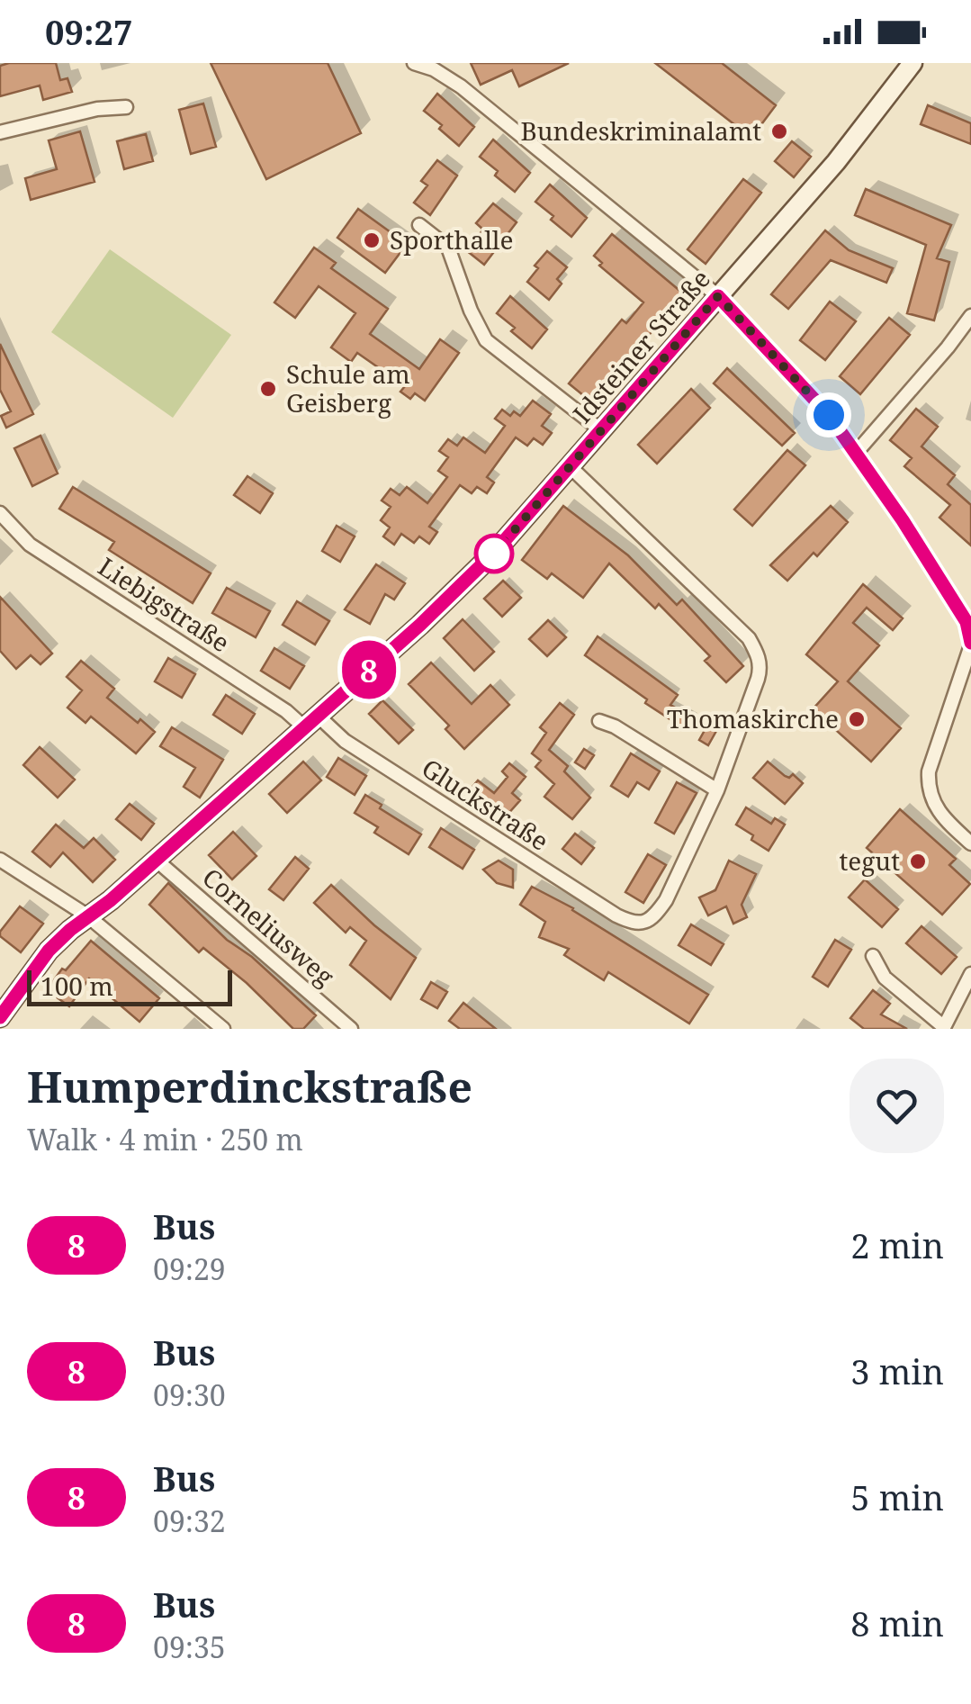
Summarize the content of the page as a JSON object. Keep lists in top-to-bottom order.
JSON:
{
  "streets": {
    "street": [
      "Idsteiner Straße",
      "Liebigstraße",
      "Gluckstraße",
      "Corneliusweg"
    ]
  },
  "crossings": [
    ["Idsteiner Straße", "Liebigstraße"],
    ["Idsteiner Straße", "Gluckstraße"],
    ["Idsteiner Straße", "Corneliusweg"],
    ["Liebigstraße", "Gluckstraße"]
  ],
  "places": [
    "Bundeskriminalamt",
    "Sporthalle",
    "Schule am Geisberg",
    "Thomaskirche",
    "tegut"
  ],
  "lines": ["bus line 8"],
  "scale_bar": "100 m",
  "page": {
    "status": "09:27",
    "on_map": "8",
    "scale": "100 m",
    "heading": ["Humperdinckstraße", "Walk · 4 min · 250 m"],
    "list": [
      {
        "mark": "8",
        "name": "Bus",
        "note": "09:29",
        "value": "2 min"
      },
      {
        "mark": "8",
        "name": "Bus",
        "note": "09:30",
        "value": "3 min"
      },
      {
        "mark": "8",
        "name": "Bus",
        "note": "09:32",
        "value": "5 min"
      },
      {
        "mark": "8",
        "name": "Bus",
        "note": "09:35",
        "value": "8 min"
      }
    ]
  }
}
